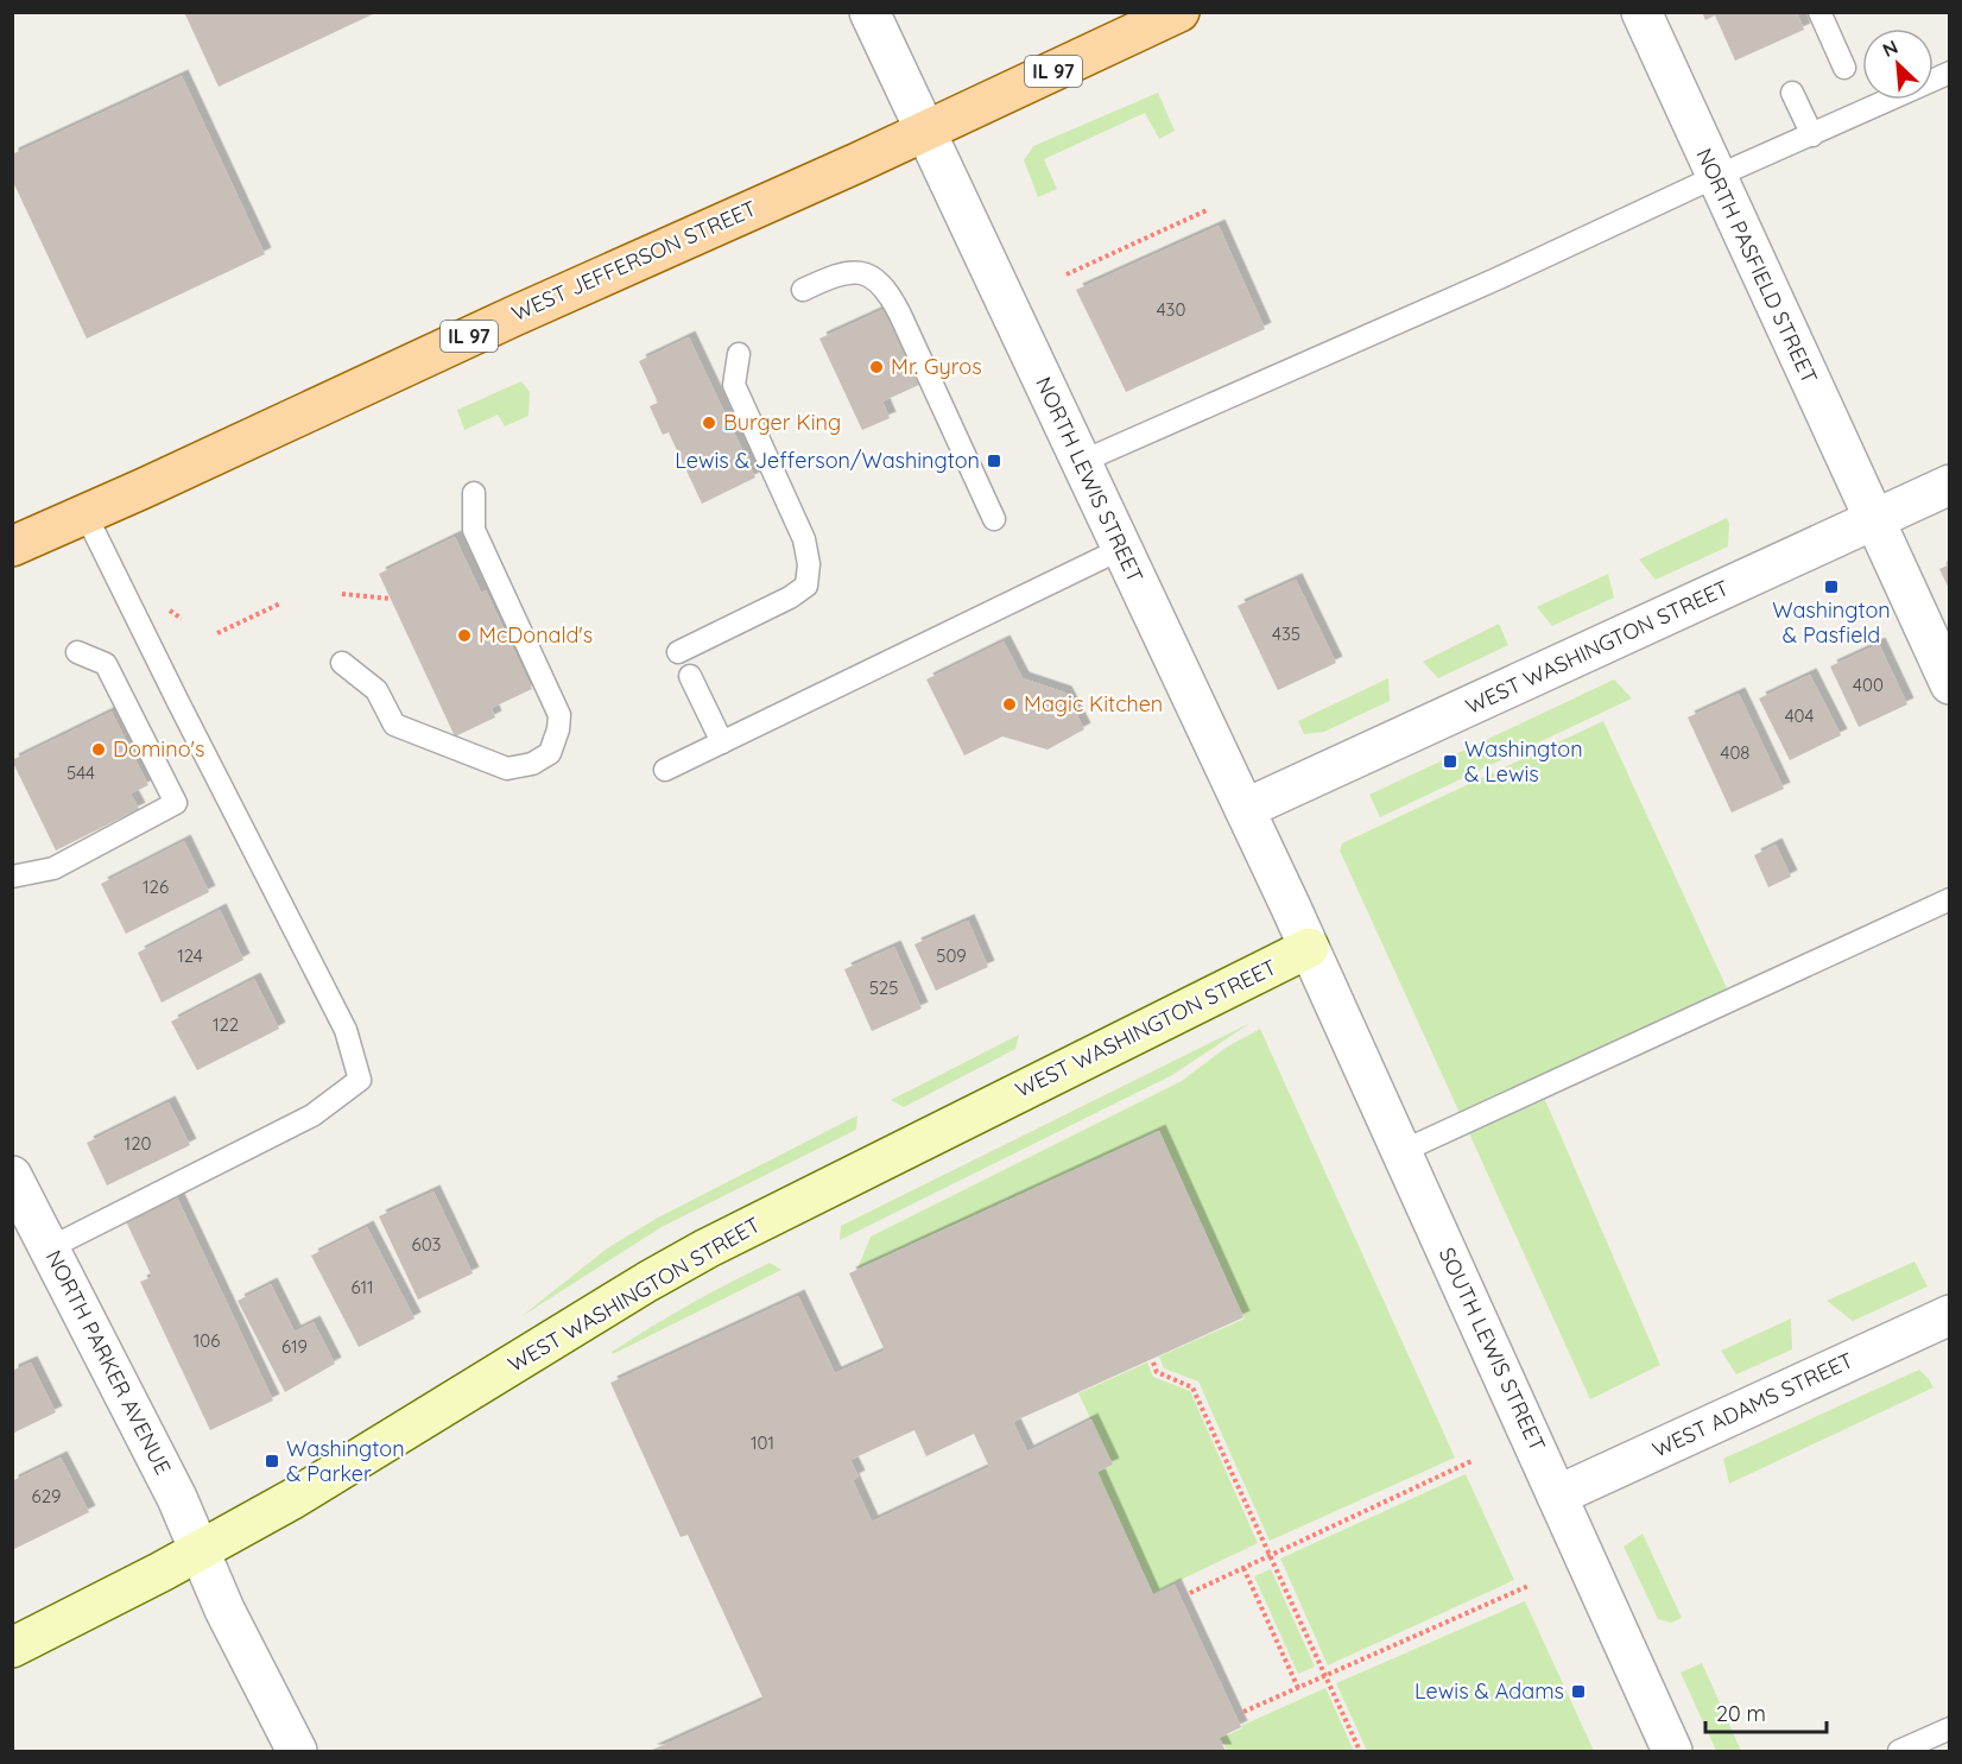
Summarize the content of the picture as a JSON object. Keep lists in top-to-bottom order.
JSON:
{
  "streets": {
    "main road": ["IL 97", "WEST JEFFERSON STREET"],
    "street": [
      "NORTH PASFIELD STREET",
      "NORTH LEWIS STREET",
      "WEST WASHINGTON STREET",
      "SOUTH LEWIS STREET",
      "NORTH PARKER AVENUE",
      "WEST ADAMS STREET"
    ]
  },
  "crossings": [
    ["WEST JEFFERSON STREET", "NORTH LEWIS STREET"],
    ["NORTH PASFIELD STREET", "WEST WASHINGTON STREET"],
    ["NORTH LEWIS STREET", "WEST WASHINGTON STREET"],
    ["NORTH LEWIS STREET", "SOUTH LEWIS STREET"],
    ["WEST WASHINGTON STREET", "SOUTH LEWIS STREET"],
    ["WEST WASHINGTON STREET", "NORTH PARKER AVENUE"],
    ["SOUTH LEWIS STREET", "WEST ADAMS STREET"]
  ],
  "places": {
    "other": [
      "Mr. Gyros",
      "Burger King",
      "McDonald's",
      "Magic Kitchen",
      "Domino's"
    ],
    "transit": [
      "Lewis & Jefferson/Washington",
      "Washington & Pasfield",
      "Washington & Lewis",
      "Washington & Parker",
      "Lewis & Adams"
    ]
  },
  "house_numbers": [
    "430",
    "435",
    "400",
    "404",
    "408",
    "544",
    "126",
    "124",
    "509",
    "525",
    "122",
    "120",
    "603",
    "611",
    "106",
    "619",
    "101",
    "629"
  ],
  "scale_bar": "20 m",
  "north": "top left"
}
